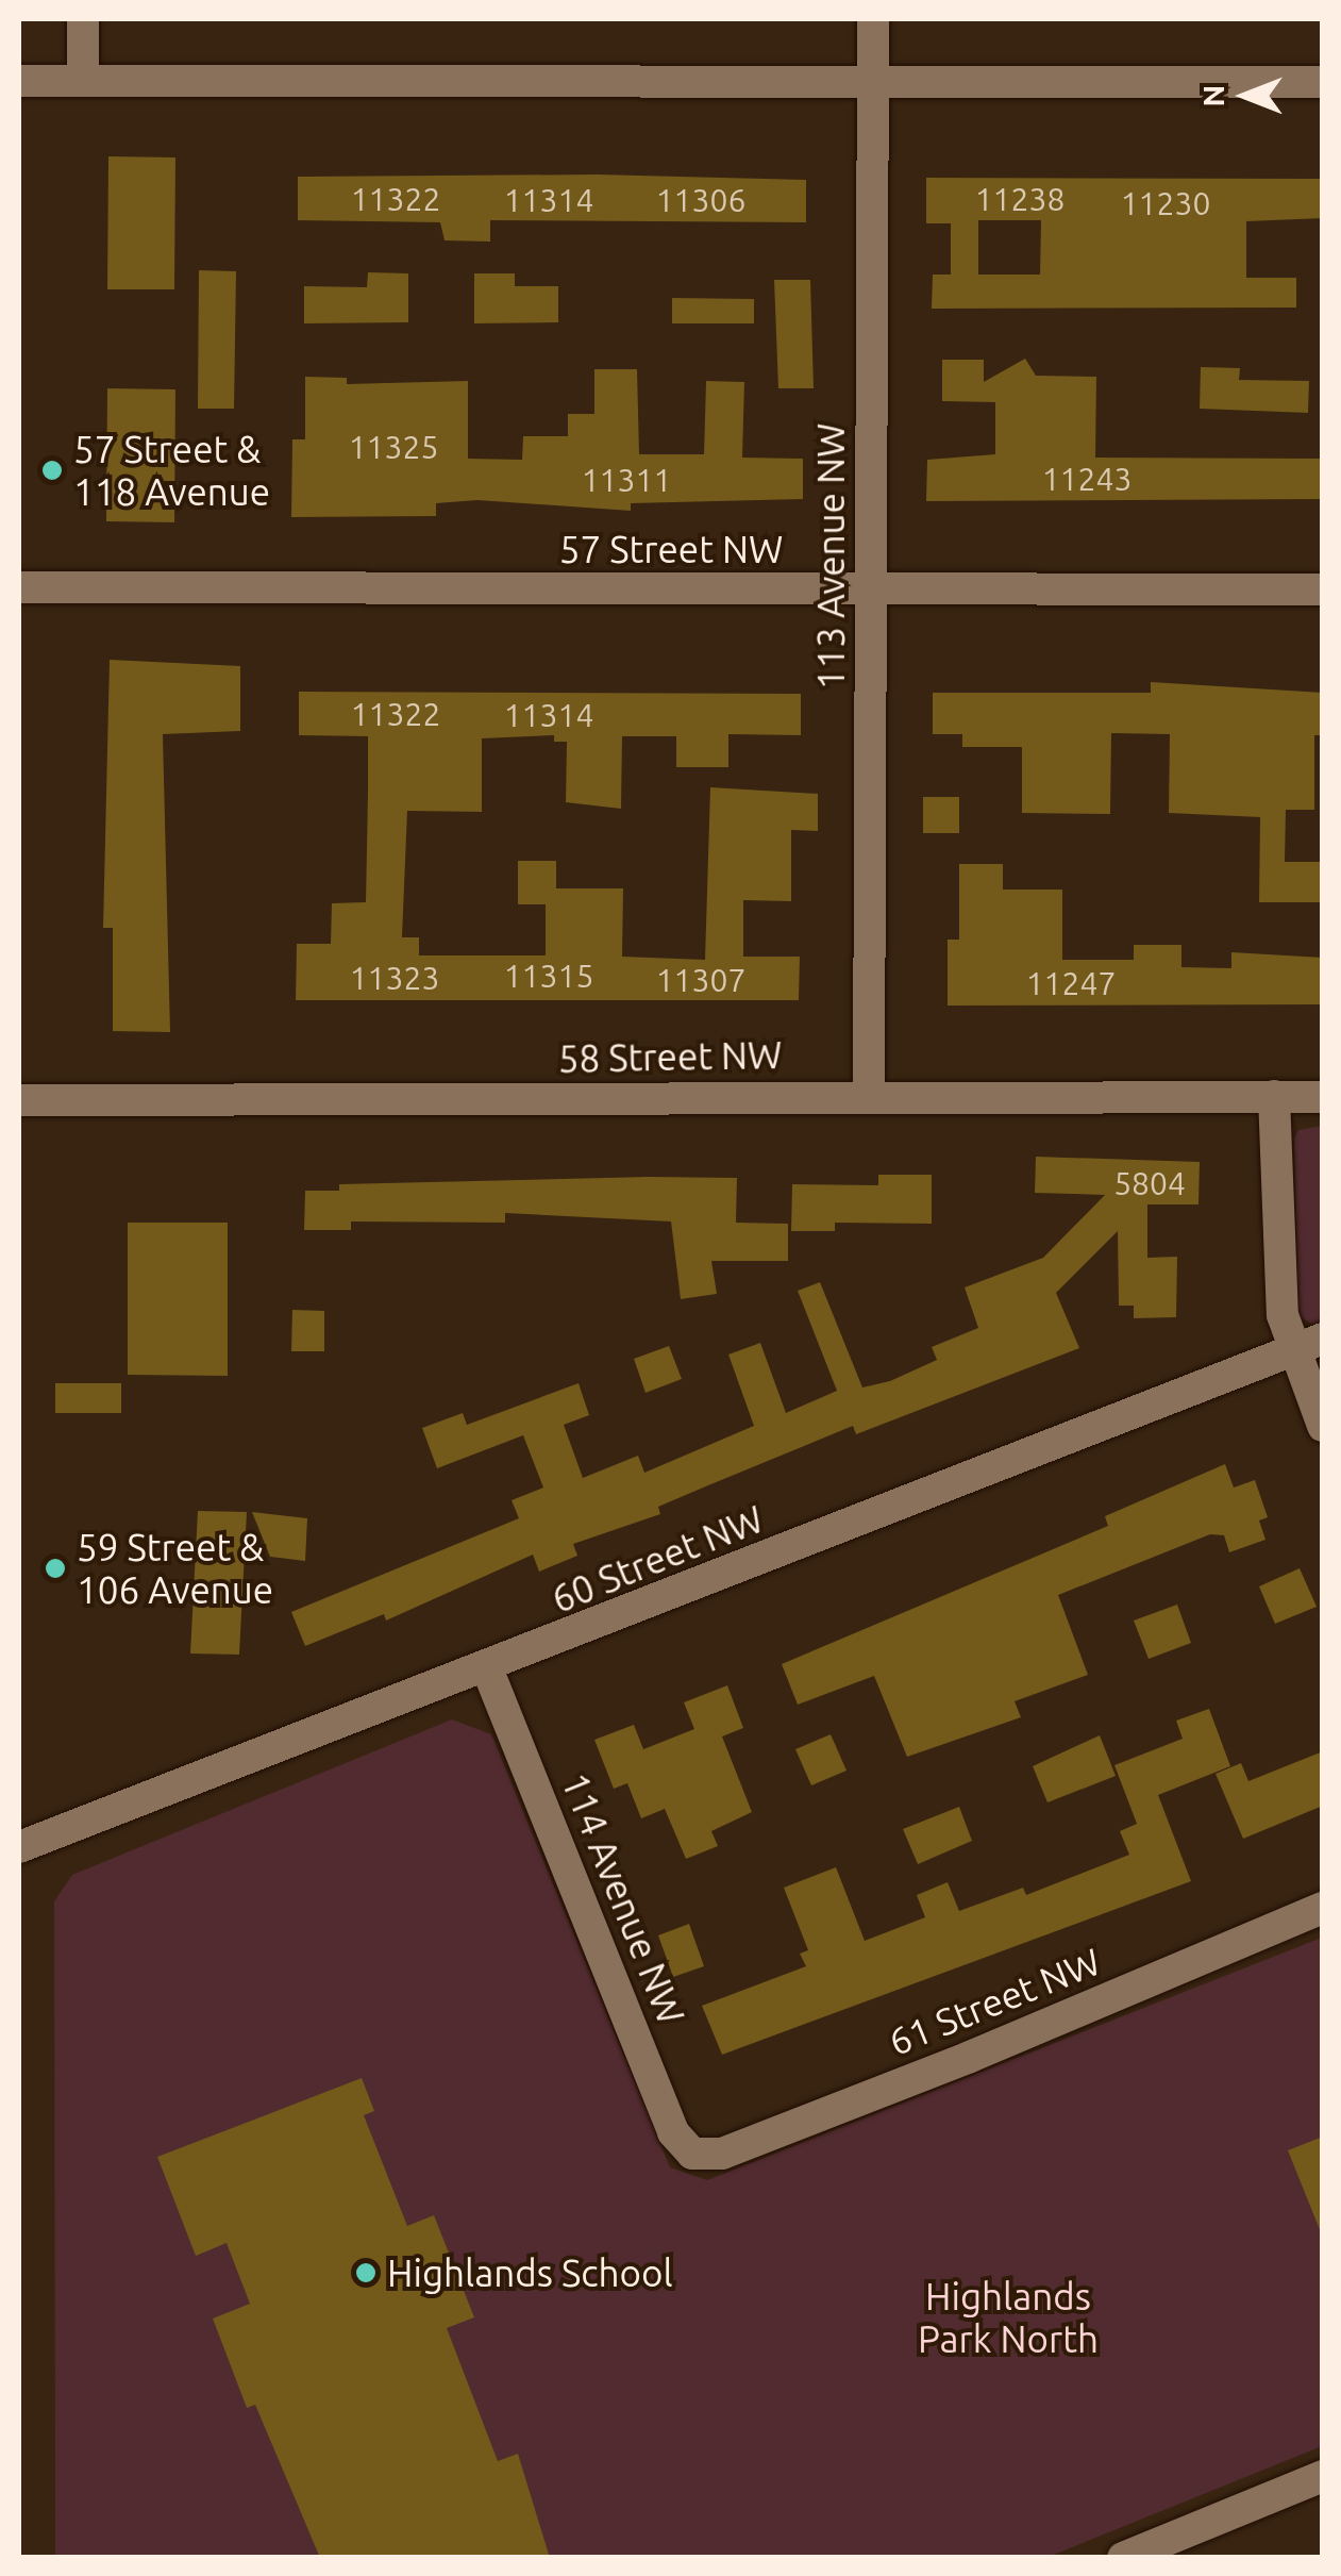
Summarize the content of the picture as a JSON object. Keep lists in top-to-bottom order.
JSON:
{
  "streets": {
    "street": [
      "57 Street NW",
      "113 Avenue NW",
      "58 Street NW",
      "60 Street NW",
      "114 Avenue NW",
      "61 Street NW"
    ]
  },
  "crossings": [
    ["57 Street NW", "113 Avenue NW"],
    ["113 Avenue NW", "58 Street NW"],
    ["60 Street NW", "114 Avenue NW"],
    ["114 Avenue NW", "61 Street NW"]
  ],
  "parks": ["Highlands Park North"],
  "places": ["57 Street & 118 Avenue", "59 Street & 106 Avenue", "Highlands School"],
  "house_numbers": [
    "11322",
    "11238",
    "11314",
    "11306",
    "11230",
    "11325",
    "11243",
    "11311",
    "11322",
    "11314",
    "11315",
    "11323",
    "11307",
    "11247",
    "5804"
  ],
  "north": "left"
}
